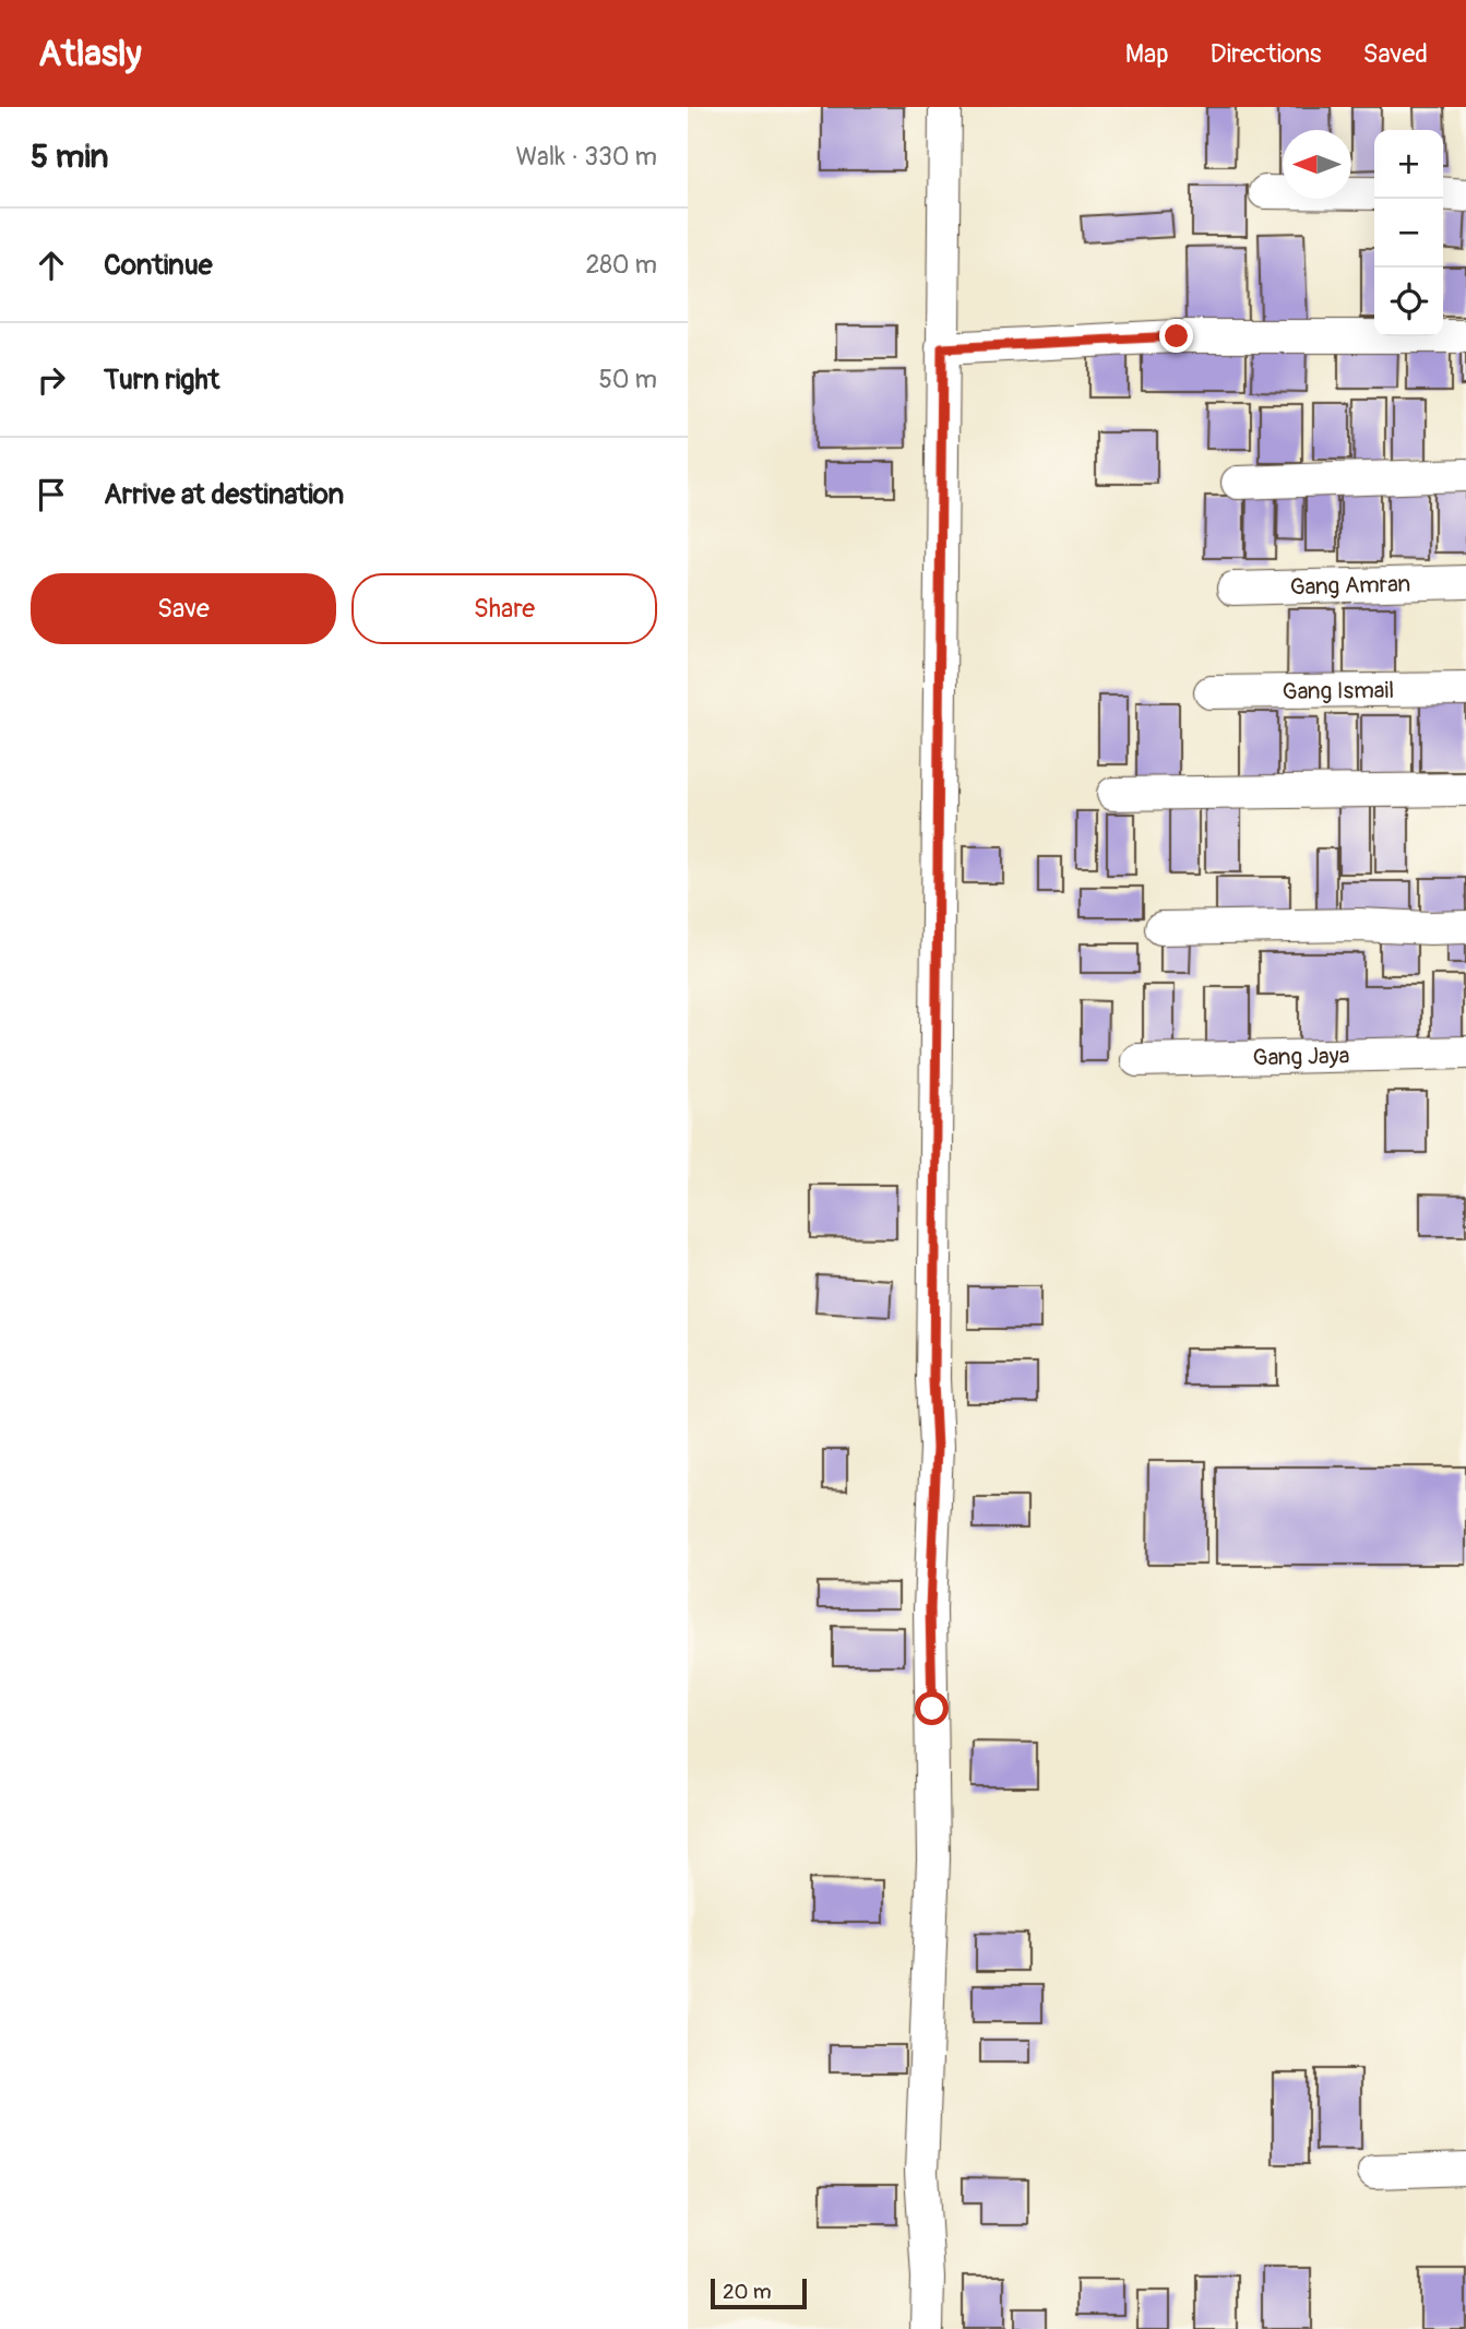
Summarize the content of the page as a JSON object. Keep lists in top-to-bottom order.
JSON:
{
  "streets": {
    "street": ["Gang Amran", "Gang Ismail", "Gang Jaya"]
  },
  "scale_bar": "20 m",
  "north": "left",
  "page": {
    "header": "Atlasly",
    "nav": ["Map", "Directions", "Saved"],
    "heading": ["5 min", "Walk · 330 m"],
    "map_buttons": ["+", "−"],
    "list": [
      ["Continue", "280 m"],
      ["Turn right", "50 m"],
      "Arrive at destination"
    ],
    "buttons": ["Save", "Share"],
    "scale": "20 m"
  }
}
